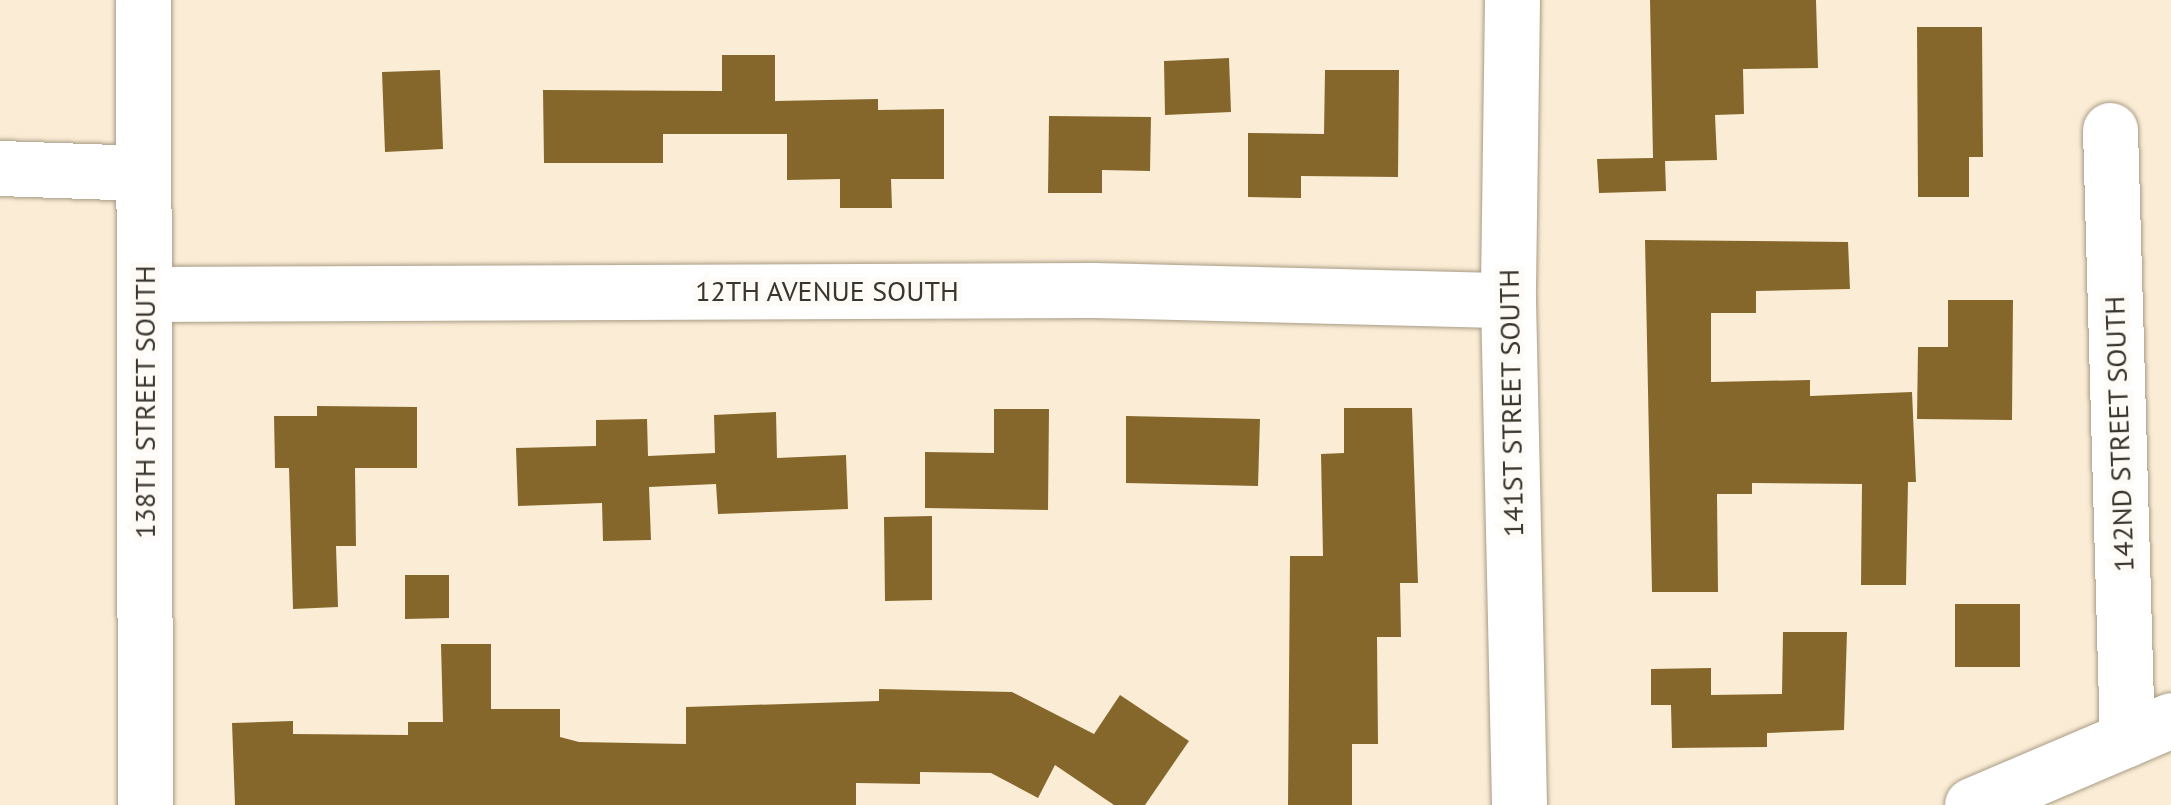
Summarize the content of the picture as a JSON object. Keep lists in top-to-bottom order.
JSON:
{
  "streets": {
    "street": [
      "12TH AVENUE SOUTH",
      "138TH STREET SOUTH",
      "141ST STREET SOUTH",
      "142ND STREET SOUTH"
    ]
  },
  "crossings": [
    ["12TH AVENUE SOUTH", "138TH STREET SOUTH"],
    ["12TH AVENUE SOUTH", "141ST STREET SOUTH"]
  ]
}
